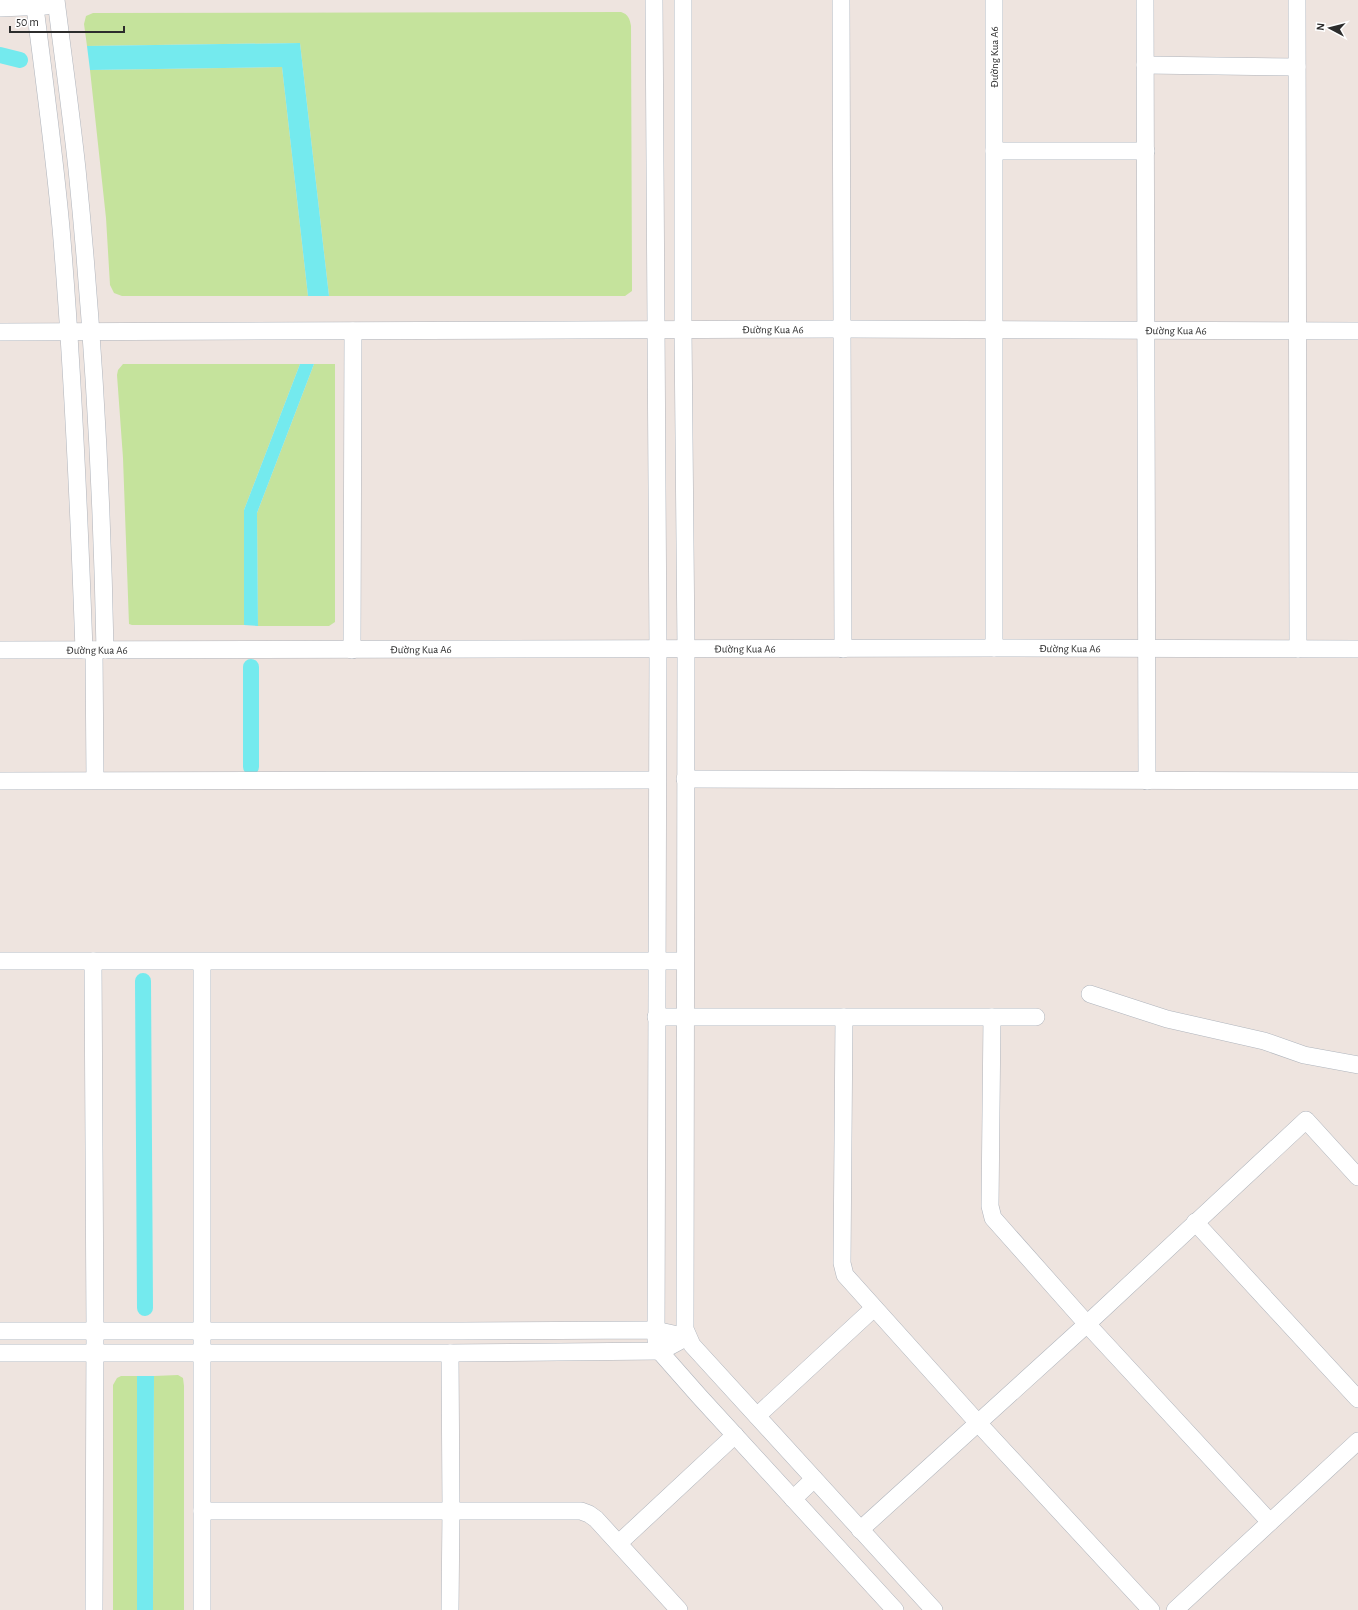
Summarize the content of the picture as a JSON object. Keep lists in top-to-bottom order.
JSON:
{
  "streets": {
    "street": ["Đường Kua A6"]
  },
  "scale_bar": "50 m",
  "north": "left"
}
